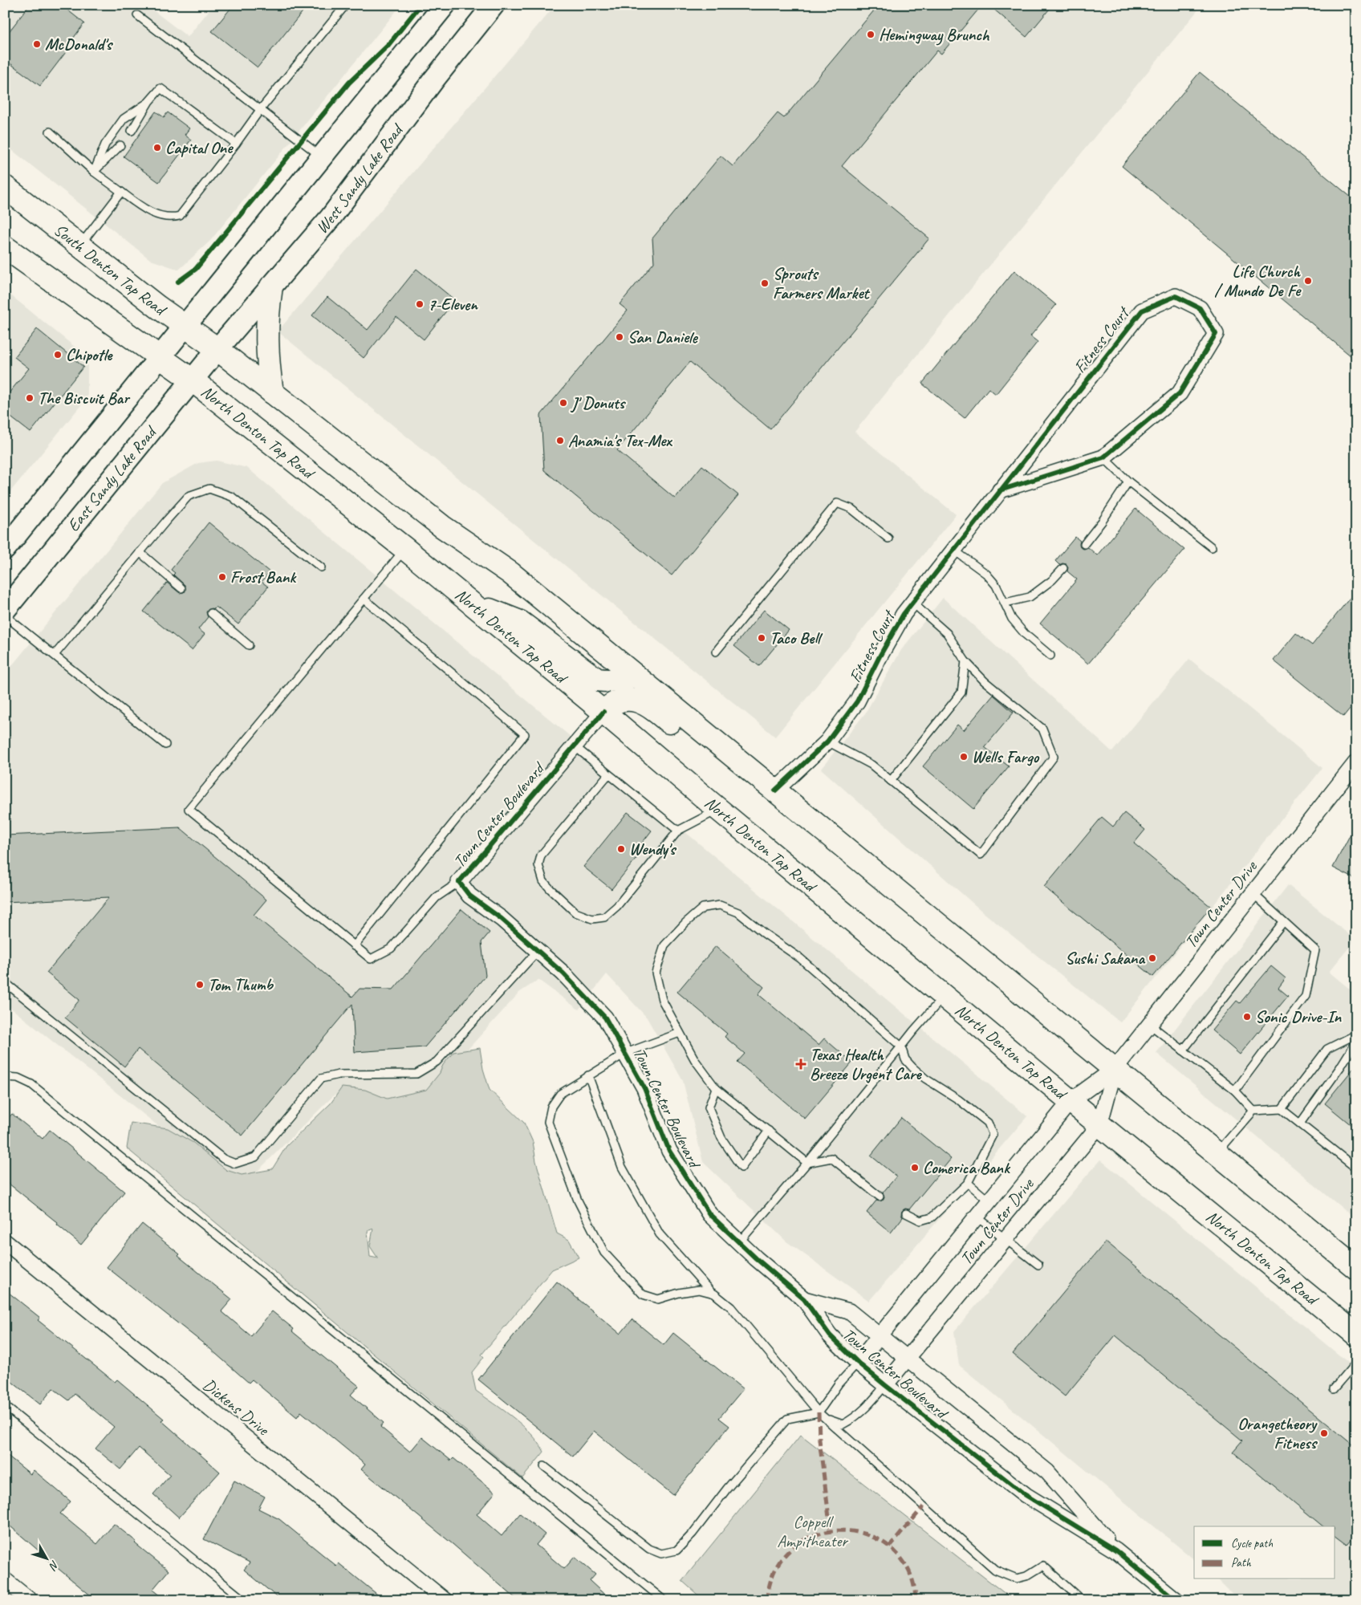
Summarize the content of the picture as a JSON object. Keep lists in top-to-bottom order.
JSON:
{
  "streets": {
    "main road": [
      "West Sandy Lake Road",
      "South Denton Tap Road",
      "North Denton Tap Road",
      "East Sandy Lake Road"
    ],
    "street": [
      "Fitness Court",
      "Town Center Boulevard",
      "Town Center Drive",
      "Dickens Drive"
    ]
  },
  "crossings": [
    ["West Sandy Lake Road", "South Denton Tap Road"],
    ["West Sandy Lake Road", "East Sandy Lake Road"],
    ["South Denton Tap Road", "East Sandy Lake Road"],
    ["North Denton Tap Road", "East Sandy Lake Road"],
    ["North Denton Tap Road", "Town Center Boulevard"],
    ["North Denton Tap Road", "Town Center Drive"],
    ["Town Center Boulevard", "Town Center Drive"]
  ],
  "parks": ["Coppell Ampitheater"],
  "places": {
    "other": [
      "Hemingway Brunch",
      "McDonald's",
      "Capital One",
      "Life Church / Mundo De Fe",
      "Sprouts Farmers Market",
      "7-Eleven",
      "San Daniele",
      "Chipotle",
      "The Biscuit Bar",
      "J' Donuts",
      "Anamia's Tex-Mex",
      "Frost Bank",
      "Taco Bell",
      "Wells Fargo",
      "Wendy's",
      "Sushi Sakana",
      "Tom Thumb",
      "Sonic Drive-In",
      "Comerica Bank",
      "Orangetheory Fitness"
    ],
    "health": ["Texas Health Breeze Urgent Care"]
  },
  "legend": ["Cycle path", "Path"],
  "north": "bottom right"
}
